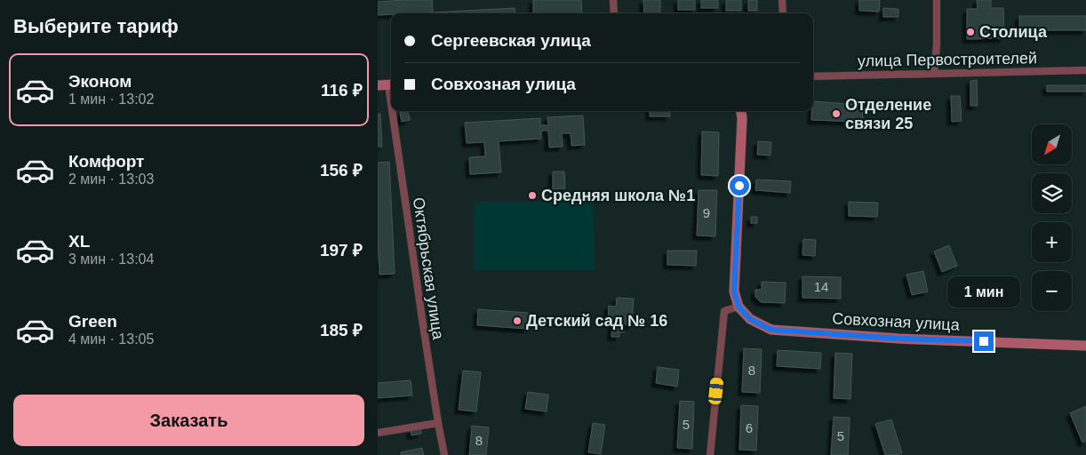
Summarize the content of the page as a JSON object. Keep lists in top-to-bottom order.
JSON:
{
  "streets": {
    "main road": ["Совхозная улица"],
    "street": ["улица Первостроителей", "Октябрьская улица"]
  },
  "places": [
    "Столица",
    "Отделение связи 25",
    "Средняя школа №1",
    "Детский сад № 16"
  ],
  "house_numbers": [
    "9",
    "14",
    "8",
    "5",
    "6",
    "5",
    "8"
  ],
  "north": "bottom left",
  "page": {
    "heading": "Выберите тариф",
    "banner": ["Сергеевская улица", "Совхозная улица"],
    "list": [
      {
        "name": "Эконом",
        "note": "1 мин · 13:02",
        "value": "116 ₽"
      },
      {
        "name": "Комфорт",
        "note": "2 мин · 13:03",
        "value": "156 ₽"
      },
      {
        "name": "XL",
        "note": "3 мин · 13:04",
        "value": "197 ₽"
      },
      {
        "name": "Green",
        "note": "4 мин · 13:05",
        "value": "185 ₽"
      }
    ],
    "map_buttons": ["+", "−"],
    "bubble": "1 мин",
    "buttons": "Заказать"
  }
}
